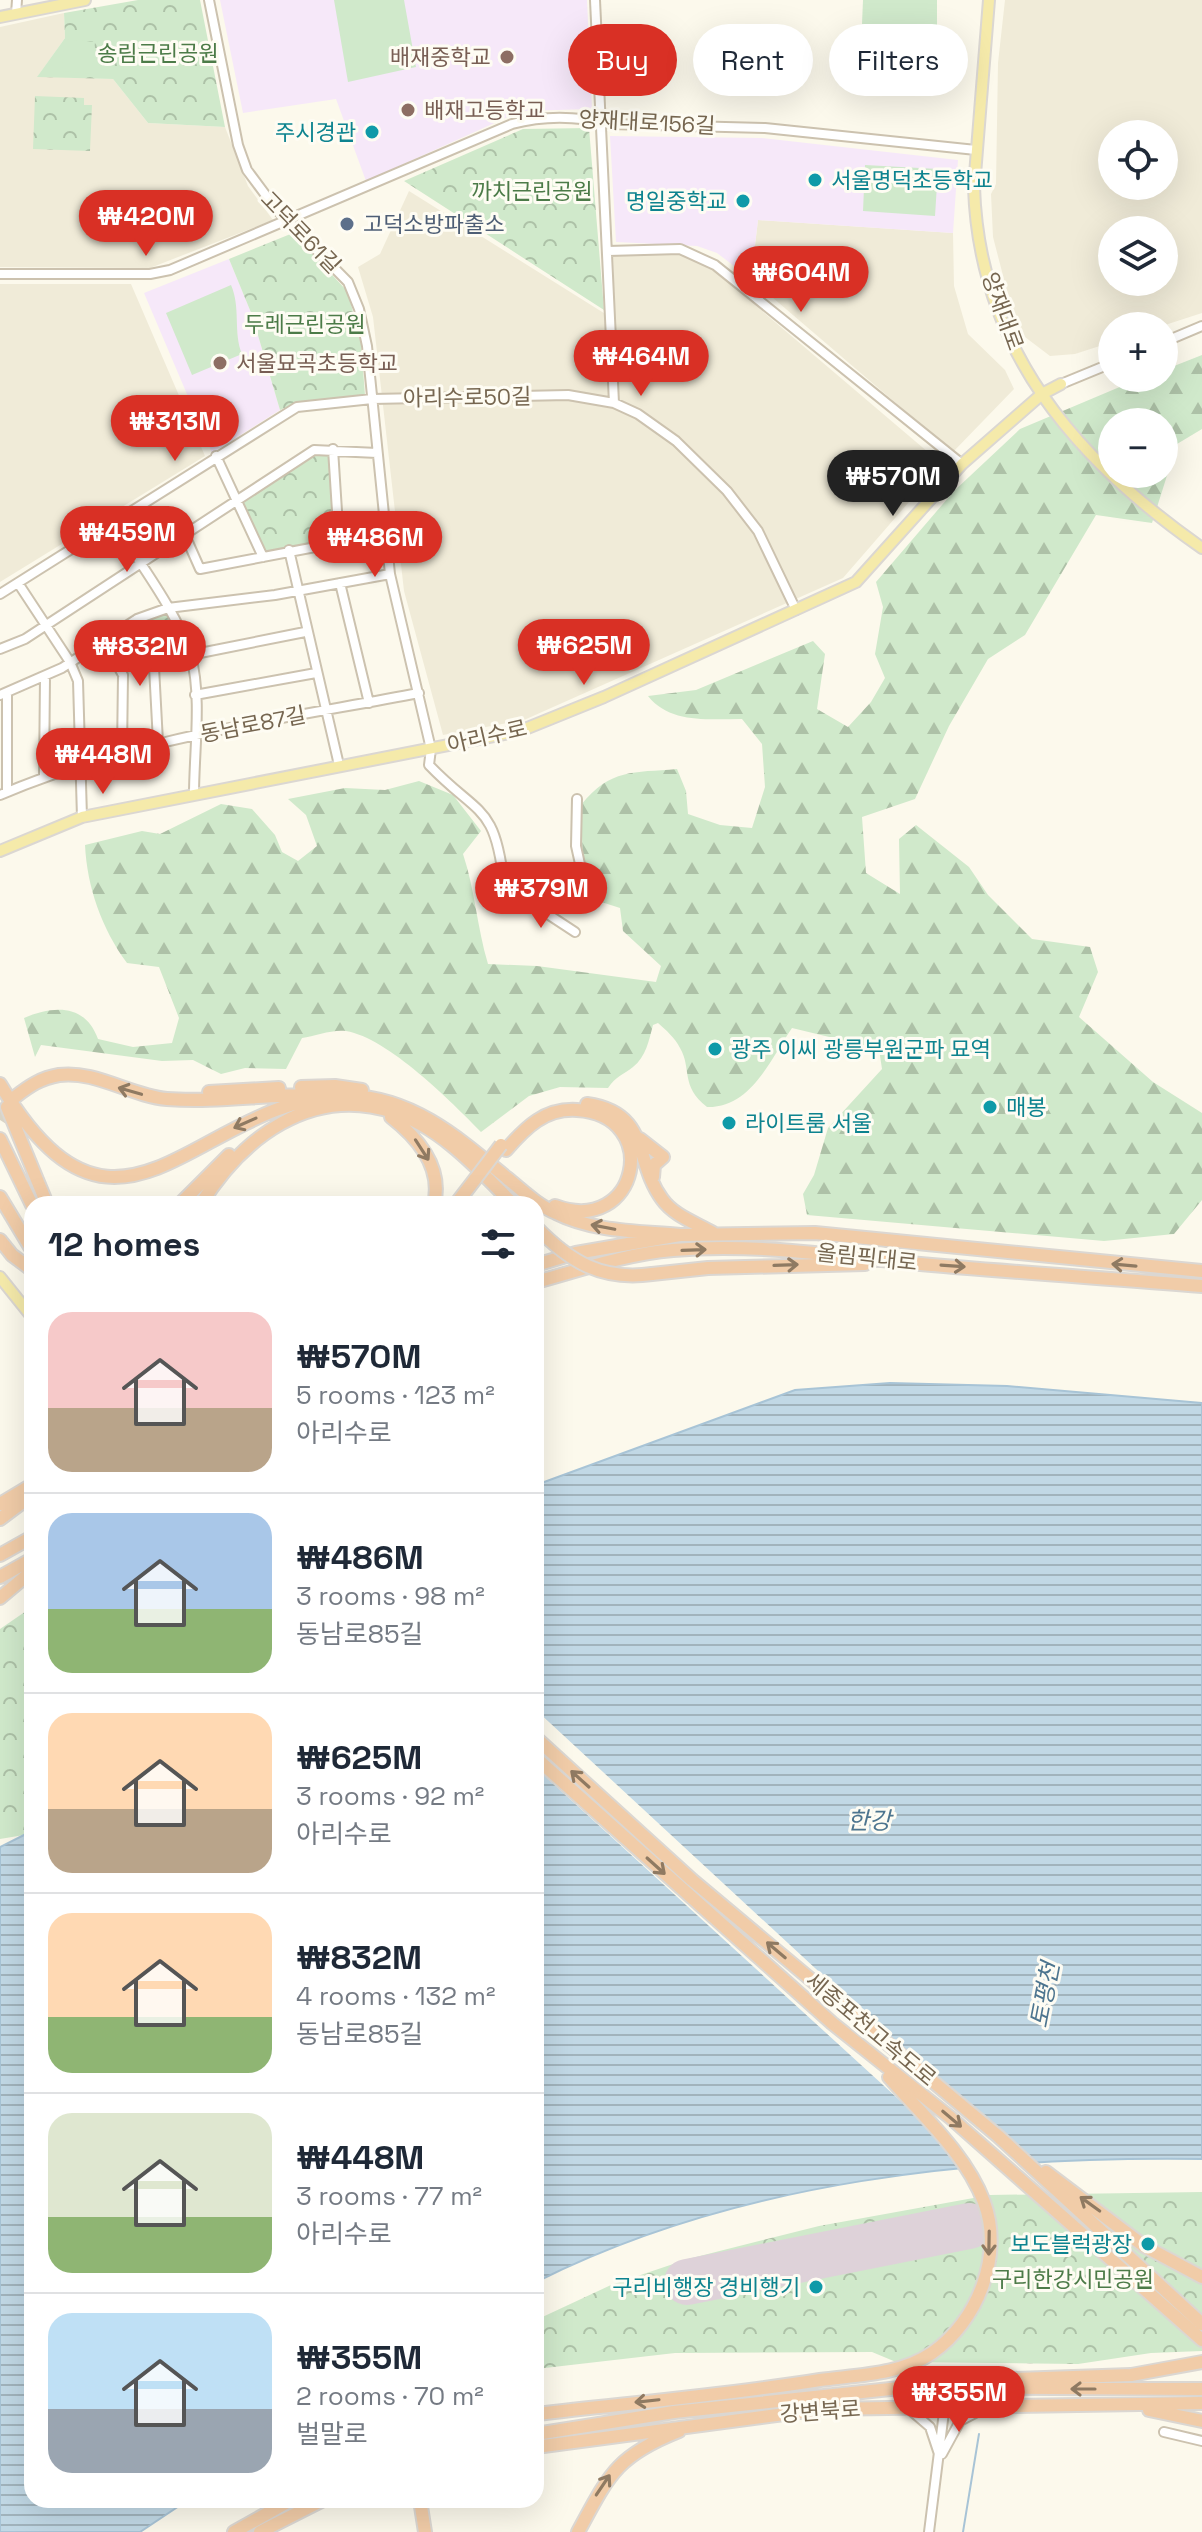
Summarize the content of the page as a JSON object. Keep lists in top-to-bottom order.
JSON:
{
  "streets": {
    "highway": ["올림픽대로", "세종포천고속도로", "강변북로"],
    "main road": ["양재대로", "아리수로"],
    "street": [
      "양재대로156길",
      "고덕로61길",
      "아리수로50길",
      "동남로87길"
    ]
  },
  "crossings": [
    ["양재대로156길", "고덕로61길"],
    ["양재대로156길", "양재대로"],
    ["고덕로61길", "아리수로50길"],
    ["고덕로61길", "동남로87길"],
    ["고덕로61길", "아리수로"],
    ["양재대로", "아리수로"],
    ["아리수로50길", "아리수로"]
  ],
  "water": ["한강", "토평천"],
  "parks": [
    "송림근린공원",
    "까치근린공원",
    "두레근린공원",
    "구리한강시민공원"
  ],
  "places": [
    "배재중학교",
    "배재고등학교",
    "주시경관",
    "서울명덕초등학교",
    "명일중학교",
    "고덕소방파출소",
    "서울묘곡초등학교",
    "광주 이씨 광릉부원군파 묘역",
    "매봉",
    "라이트룸 서울",
    "보도블럭광장",
    "구리비행장 경비행기"
  ],
  "page": {
    "chip": ["Buy", "Rent", "Filters"],
    "map_buttons": ["+", "−"],
    "price": [
      "₩420M",
      "₩604M",
      "₩464M",
      "₩313M",
      "₩570M",
      "₩459M",
      "₩486M",
      "₩625M",
      "₩832M",
      "₩448M",
      "₩379M",
      "₩355M"
    ],
    "heading": "12 homes",
    "list": [
      {
        "name": "₩570M",
        "note": "5 rooms · 123 m² · 아리수로"
      },
      {
        "name": "₩486M",
        "note": "3 rooms · 98 m² · 동남로85길"
      },
      {
        "name": "₩625M",
        "note": "3 rooms · 92 m² · 아리수로"
      },
      {
        "name": "₩832M",
        "note": "4 rooms · 132 m² · 동남로85길"
      },
      {
        "name": "₩448M",
        "note": "3 rooms · 77 m² · 아리수로"
      },
      {
        "name": "₩355M",
        "note": "2 rooms · 70 m² · 벌말로"
      }
    ]
  }
}
